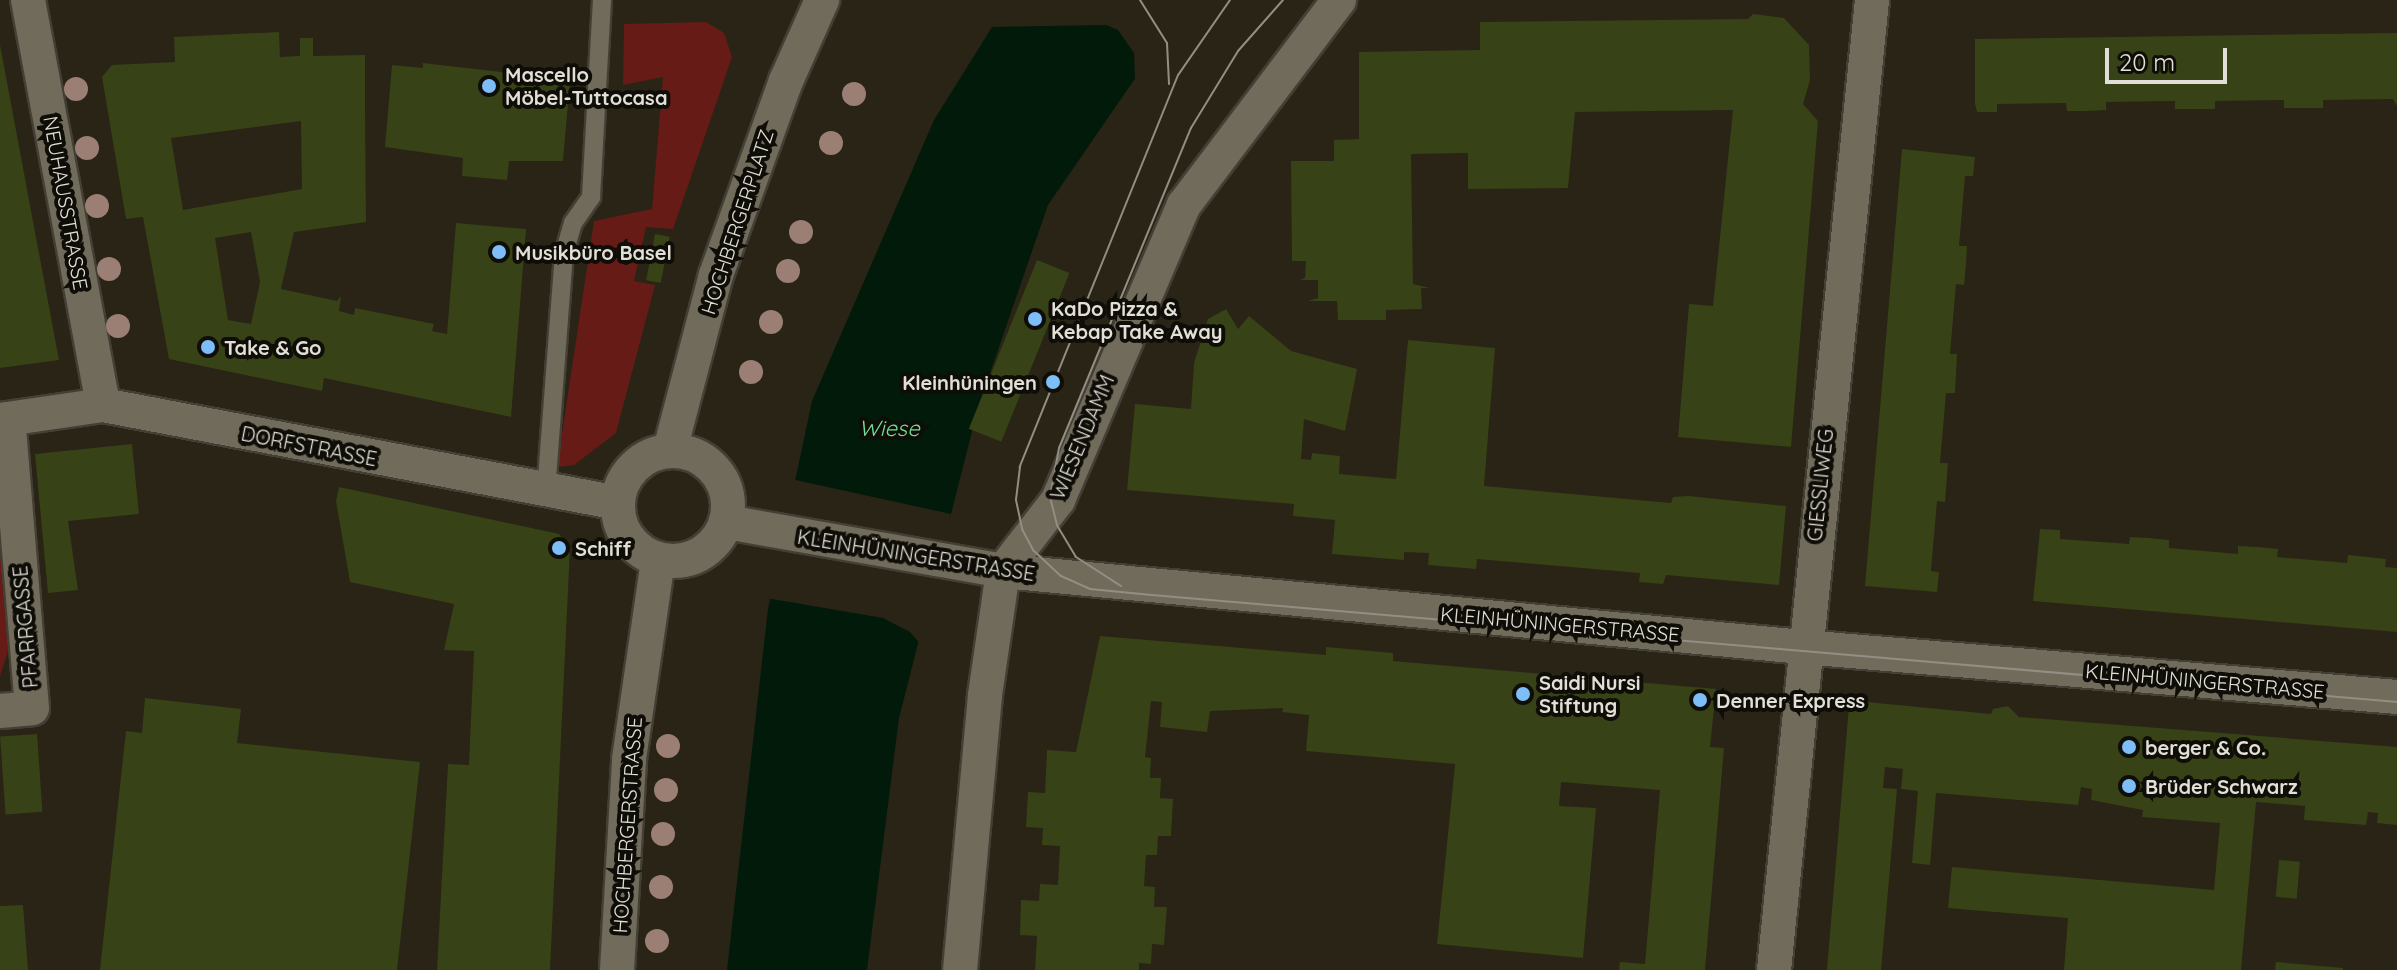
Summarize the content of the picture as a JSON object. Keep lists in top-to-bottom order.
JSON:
{
  "streets": {
    "street": [
      "NEUHAUSSTRASSE",
      "HOCHBERGERPLATZ",
      "WIESENDAMM",
      "DORFSTRASSE",
      "GIESSLIWEG",
      "KLEINHÜNINGERSTRASSE",
      "PFARRGASSE",
      "HOCHBERGERSTRASSE"
    ]
  },
  "crossings": [
    ["NEUHAUSSTRASSE", "DORFSTRASSE"],
    ["HOCHBERGERPLATZ", "DORFSTRASSE"],
    ["HOCHBERGERPLATZ", "KLEINHÜNINGERSTRASSE"],
    ["HOCHBERGERPLATZ", "HOCHBERGERSTRASSE"],
    ["WIESENDAMM", "KLEINHÜNINGERSTRASSE"],
    ["DORFSTRASSE", "KLEINHÜNINGERSTRASSE"],
    ["DORFSTRASSE", "PFARRGASSE"],
    ["DORFSTRASSE", "HOCHBERGERSTRASSE"],
    ["GIESSLIWEG", "KLEINHÜNINGERSTRASSE"],
    ["KLEINHÜNINGERSTRASSE", "HOCHBERGERSTRASSE"]
  ],
  "water": ["Wiese"],
  "places": [
    "Mascello Möbel-Tuttocasa",
    "Musikbüro Basel",
    "KaDo Pizza & Kebap Take Away",
    "Take & Go",
    "Kleinhüningen",
    "Schiff",
    "Saidi Nursi Stiftung",
    "Denner Express",
    "berger & Co.",
    "Brüder Schwarz"
  ],
  "scale_bar": "20 m"
}
